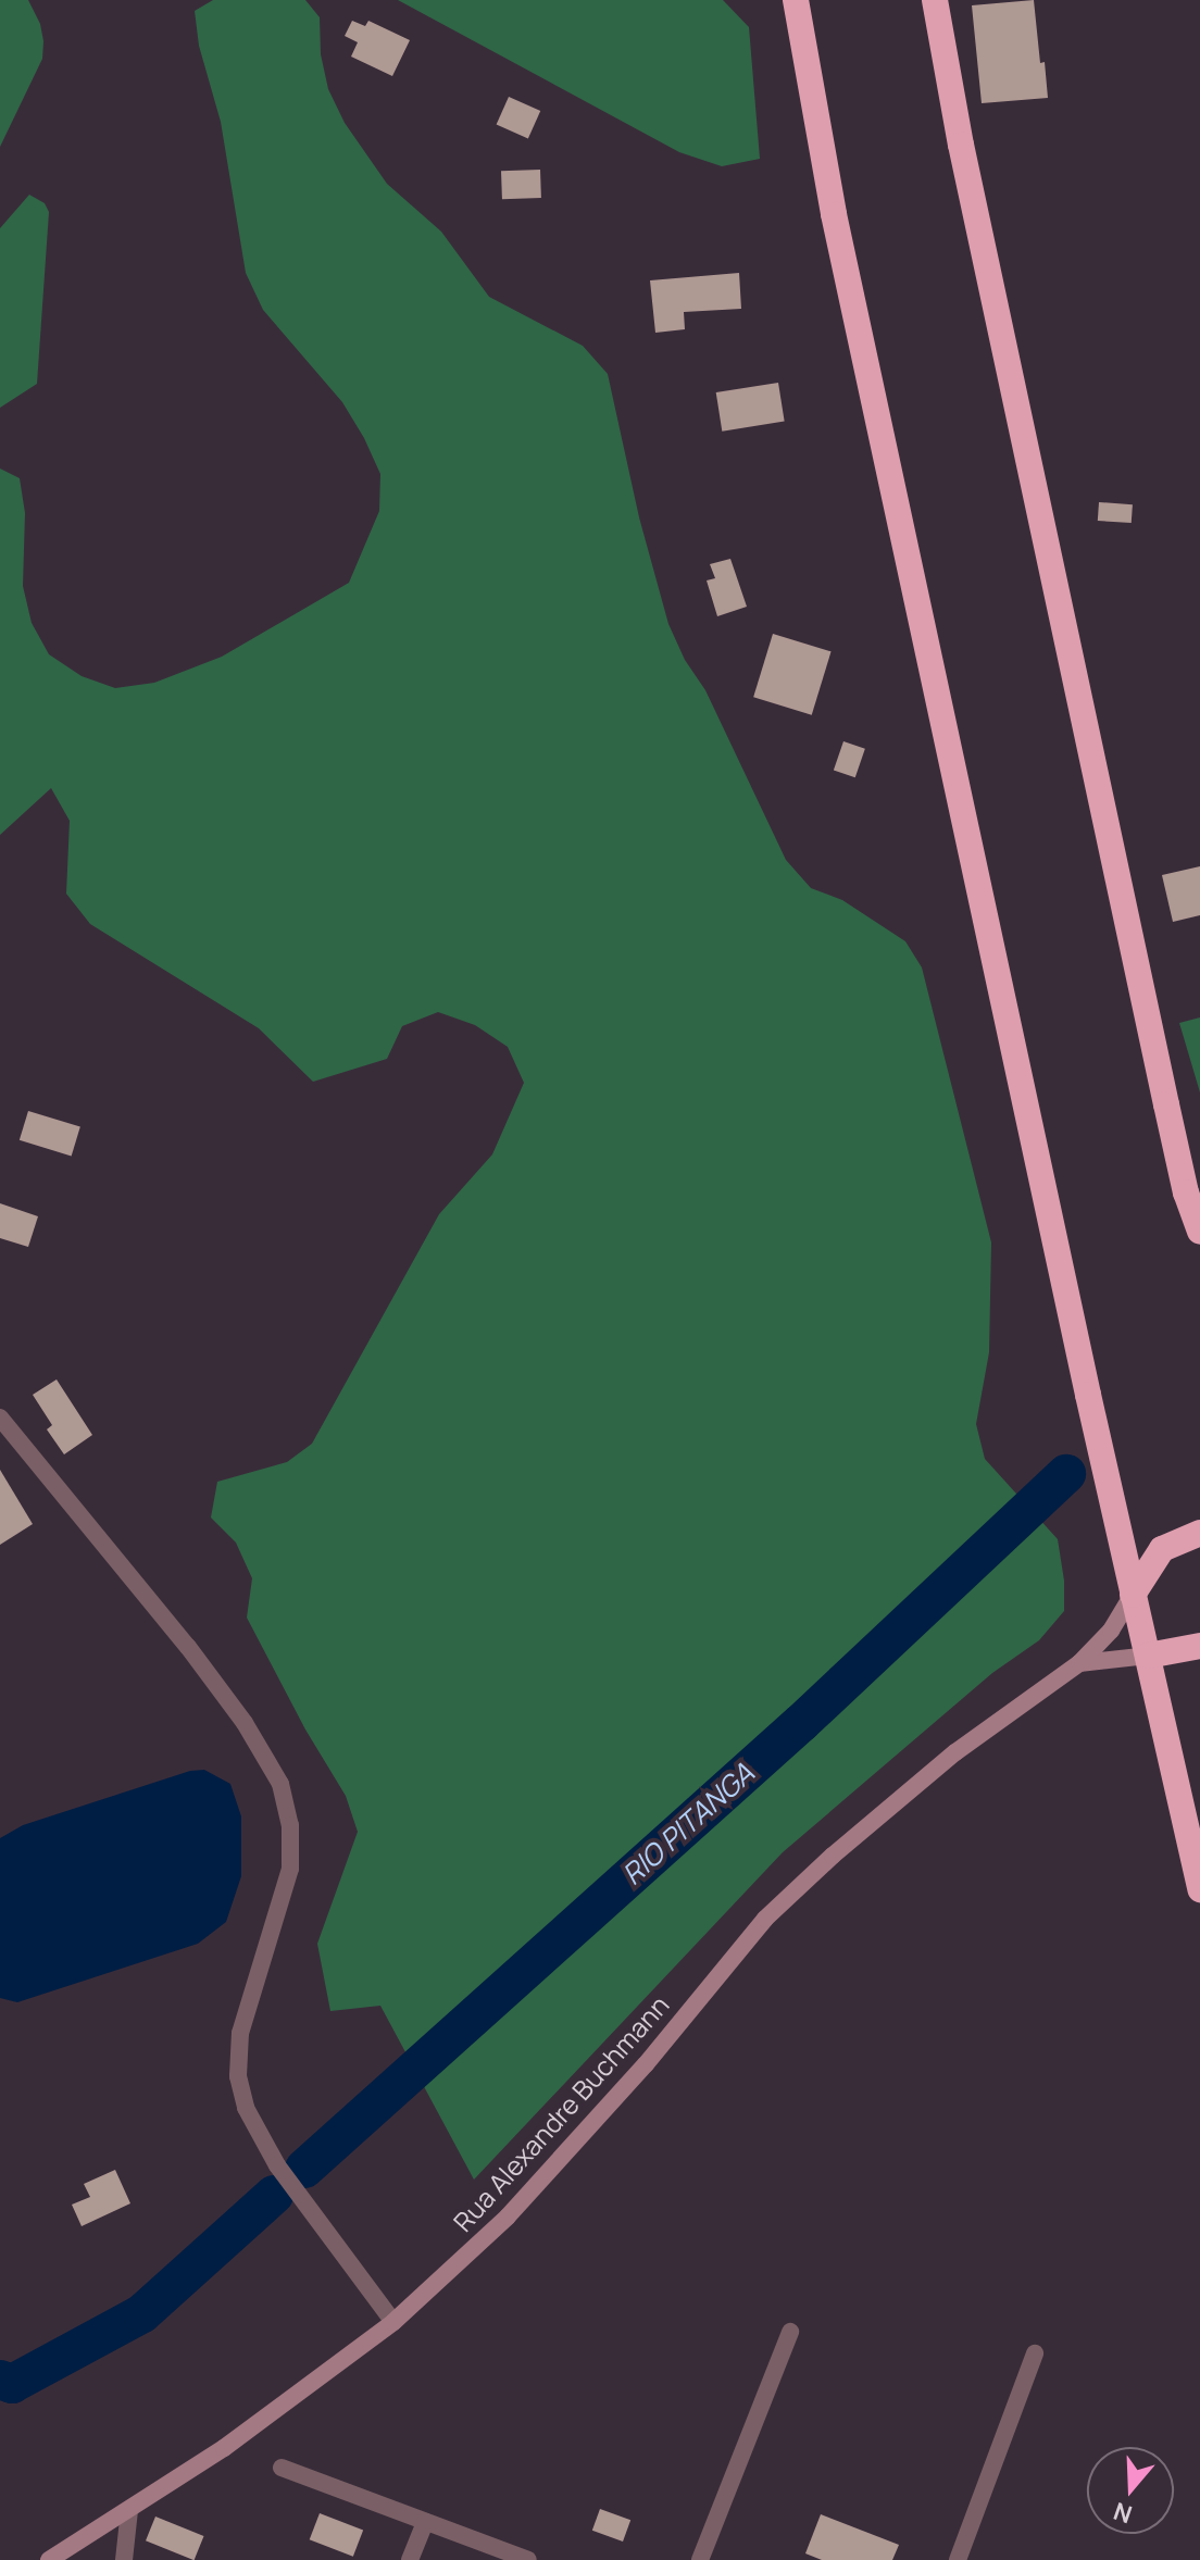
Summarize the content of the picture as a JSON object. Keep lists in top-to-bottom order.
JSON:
{
  "streets": {
    "main road": ["Rua Alexandre Buchmann"]
  },
  "water": ["RIO PITANGA"],
  "north": "bottom"
}
